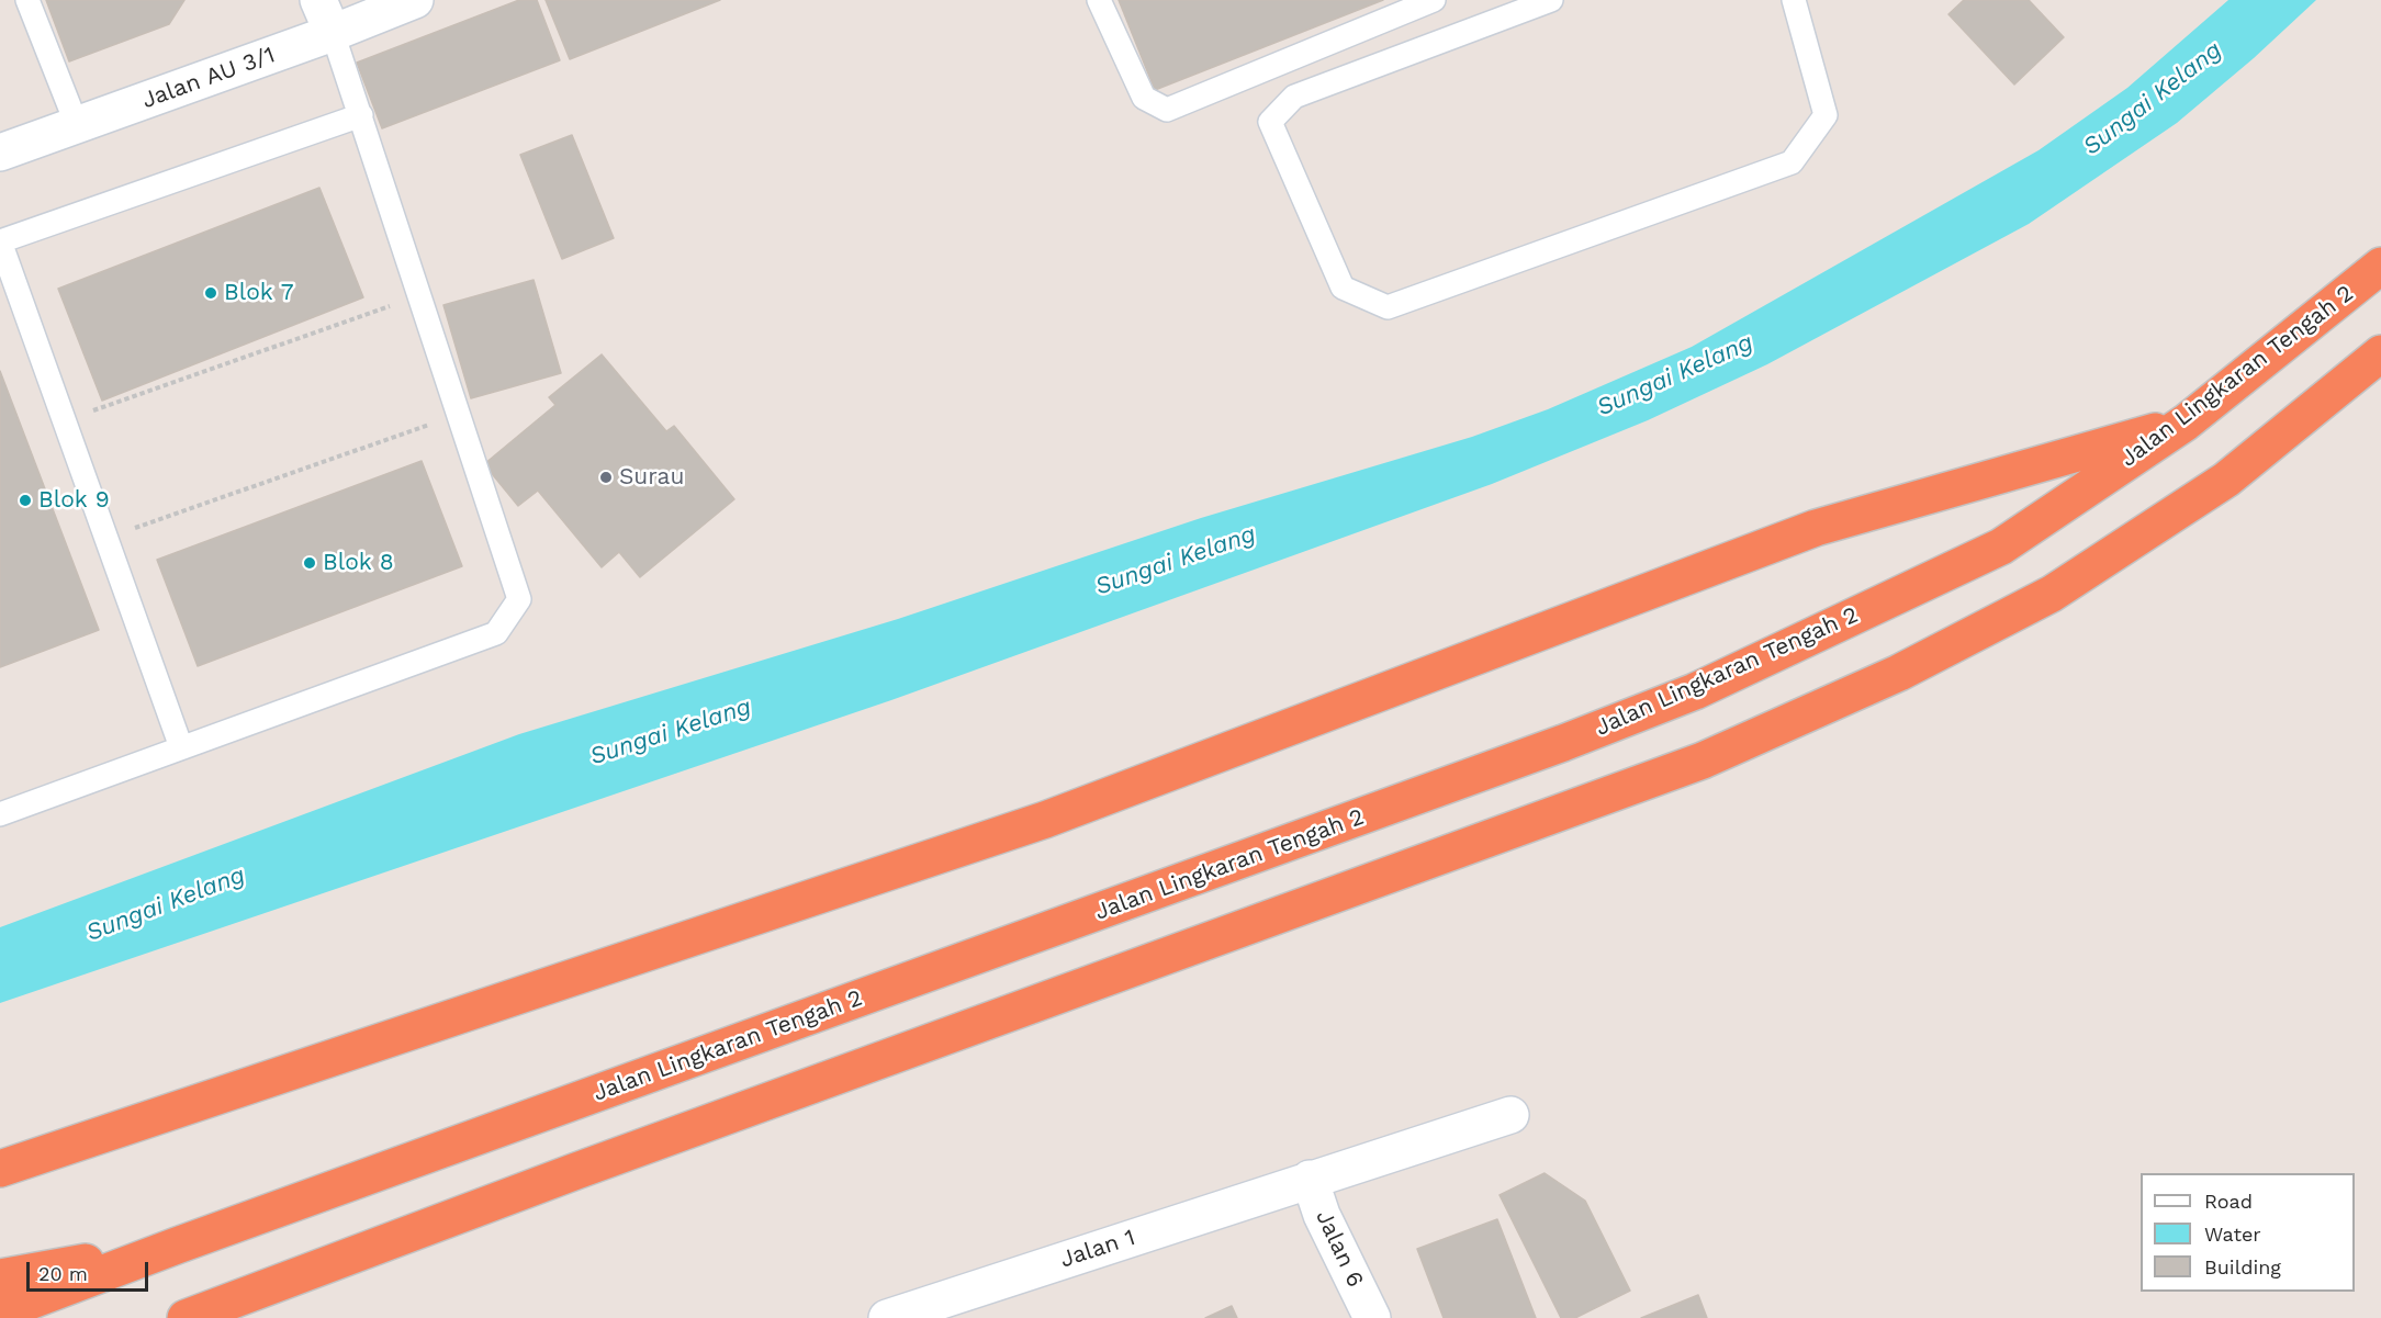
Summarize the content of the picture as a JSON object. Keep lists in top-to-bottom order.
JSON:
{
  "streets": {
    "highway": ["Jalan Lingkaran Tengah 2"],
    "street": ["Jalan AU 3/1", "Jalan 1", "Jalan 6"]
  },
  "crossings": [
    ["Jalan 1", "Jalan 6"]
  ],
  "water": ["Sungai Kelang"],
  "places": [
    "Blok 7",
    "Surau",
    "Blok 9",
    "Blok 8"
  ],
  "legend": ["Road", "Water", "Building"],
  "scale_bar": "20 m"
}
